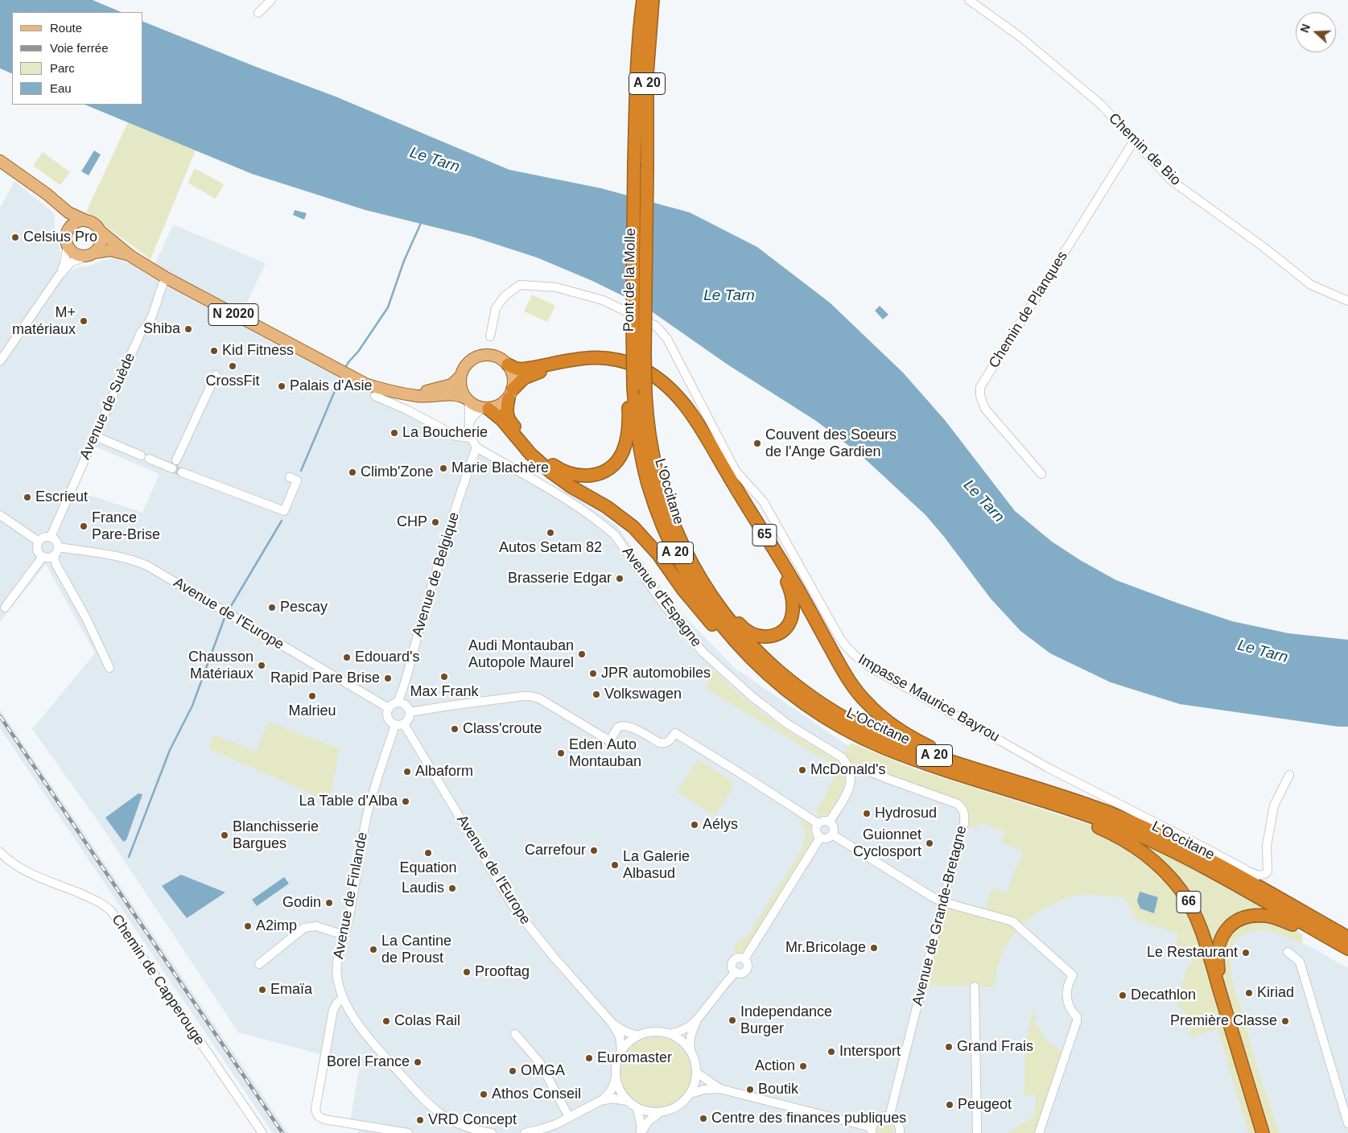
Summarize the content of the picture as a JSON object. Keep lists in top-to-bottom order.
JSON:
{
  "streets": {
    "highway": [
      "A 20",
      "Pont de la Molle",
      "L'Occitane",
      "65",
      "66"
    ],
    "main road": ["N 2020"],
    "street": [
      "Chemin de Bio",
      "Chemin de Planques",
      "Avenue de Suède",
      "Avenue de Belgique",
      "Avenue d'Espagne",
      "Avenue de l'Europe",
      "Impasse Maurice Bayrou",
      "Avenue de Finlande",
      "Avenue de Grande-Bretagne",
      "Chemin de Capperouge"
    ]
  },
  "crossings": [
    ["Chemin de Bio", "Chemin de Planques"],
    ["Pont de la Molle", "L'Occitane"],
    ["N 2020", "Avenue de Suède"],
    ["N 2020", "65"],
    ["N 2020", "Avenue d'Espagne"],
    ["Avenue de Suède", "Avenue de l'Europe"],
    ["L'Occitane", "65"],
    ["L'Occitane", "66"],
    ["65", "Avenue d'Espagne"],
    ["Avenue de Belgique", "Avenue d'Espagne"],
    ["Avenue de Belgique", "Avenue de l'Europe"],
    ["Avenue de Belgique", "Avenue de Finlande"],
    ["Avenue d'Espagne", "Avenue de Grande-Bretagne"],
    ["Avenue de l'Europe", "Avenue de Finlande"]
  ],
  "water": ["Le Tarn"],
  "places": [
    "Celsius Pro",
    "M+ matériaux",
    "Shiba",
    "Kid Fitness",
    "CrossFit",
    "Palais d'Asie",
    "La Boucherie",
    "Couvent des Soeurs de l'Ange Gardien",
    "Marie Blachère",
    "Climb'Zone",
    "Escrieut",
    "CHP",
    "France Pare-Brise",
    "Autos Setam 82",
    "Brasserie Edgar",
    "Pescay",
    "Audi Montauban Autopole Maurel",
    "Edouard's",
    "Chausson Matériaux",
    "JPR automobiles",
    "Max Frank",
    "Rapid Pare Brise",
    "Volkswagen",
    "Malrieu",
    "Class'croute",
    "Eden Auto Montauban",
    "McDonald's",
    "Albaform",
    "La Table d'Alba",
    "Hydrosud",
    "Aélys",
    "Blanchisserie Bargues",
    "Guionnet Cyclosport",
    "Carrefour",
    "Equation",
    "La Galerie Albasud",
    "Laudis",
    "Godin",
    "A2imp",
    "Mr.Bricolage",
    "La Cantine de Proust",
    "Le Restaurant",
    "Prooftag",
    "Emaïa",
    "Kiriad",
    "Decathlon",
    "Independance Burger",
    "Colas Rail",
    "Première Classe",
    "Grand Frais",
    "Intersport",
    "Euromaster",
    "Borel France",
    "Action",
    "OMGA",
    "Boutik",
    "Athos Conseil",
    "Peugeot",
    "Centre des finances publiques",
    "VRD Concept"
  ],
  "legend": [
    "Route",
    "Voie ferrée",
    "Parc",
    "Eau"
  ],
  "north": "left"
}
